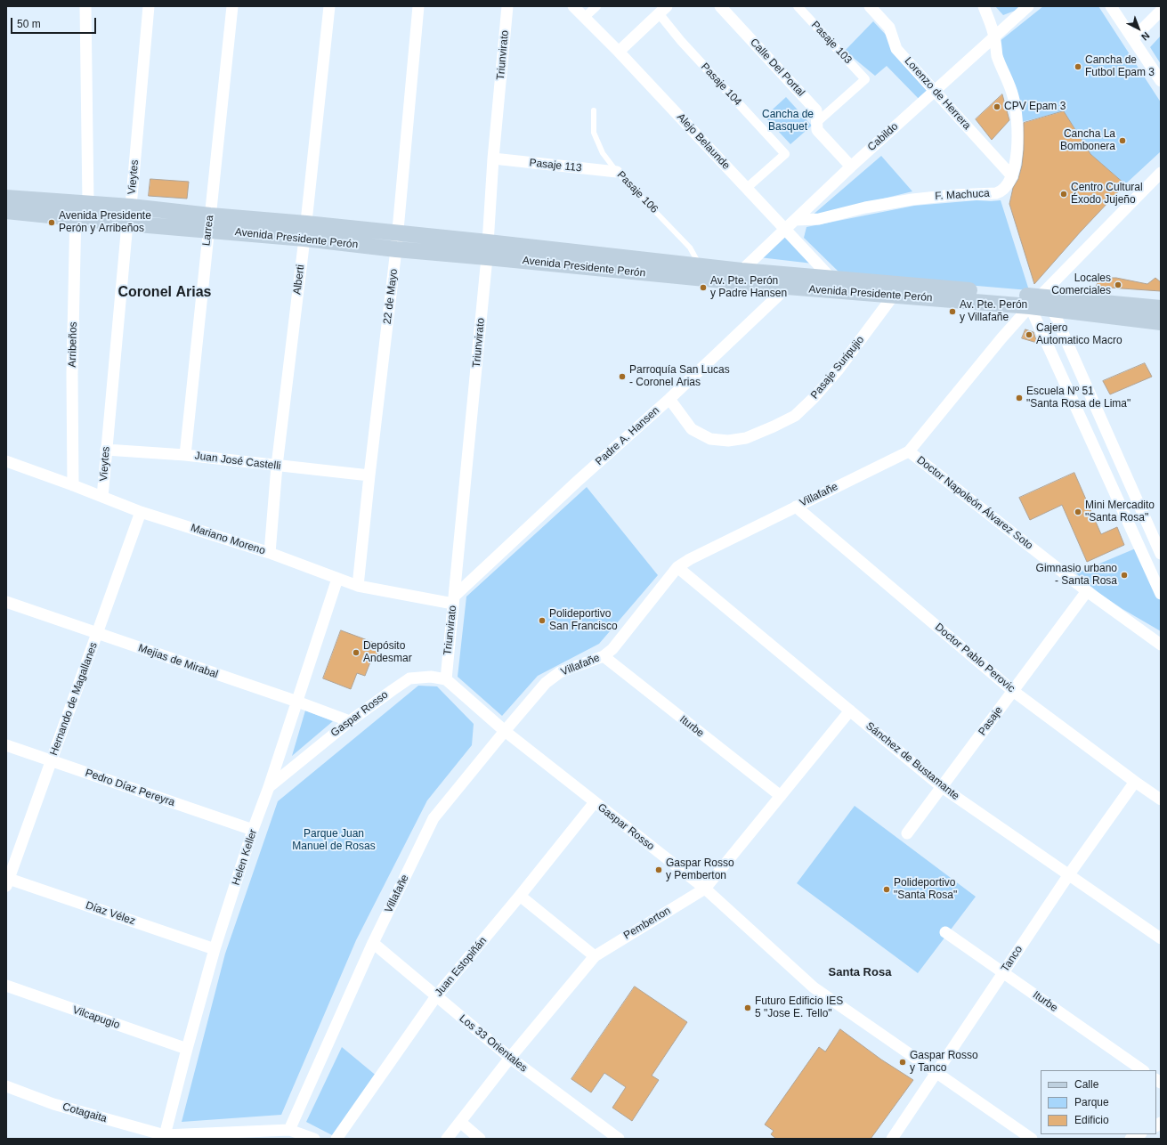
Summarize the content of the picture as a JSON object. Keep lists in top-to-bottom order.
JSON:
{
  "streets": {
    "main road": ["Avenida Presidente Perón"],
    "street": [
      "Pasaje 103",
      "Triunvirato",
      "Calle Del Portal",
      "Pasaje 104",
      "Lorenzo de Herrera",
      "Cabildo",
      "Alejo Belaunde",
      "Pasaje 113",
      "Vieytes",
      "F. Machuca",
      "Larrea",
      "Alberti",
      "22 de Mayo",
      "Arribeños",
      "Pasaje Suripujio",
      "Padre A. Hansen",
      "Juan José Castelli",
      "Villafañe",
      "Doctor Napoleón Álvarez Soto",
      "Mariano Moreno",
      "Doctor Pablo Perovic",
      "Mejias de Mirabal",
      "Hernando de Magallanes",
      "Gaspar Rosso",
      "Pasaje",
      "Iturbe",
      "Sánchez de Bustamante",
      "Pedro Díaz Pereyra",
      "Helen Keller",
      "Díaz Vélez",
      "Pemberton",
      "Tanco",
      "Juan Estopiñán",
      "Vilcapugio",
      "Los 33 Orientales",
      "Cotagaita"
    ],
    "lane": ["Pasaje 106"]
  },
  "crossings": [
    ["Pasaje 103", "Calle Del Portal"],
    ["Triunvirato", "Pasaje 113"],
    ["Triunvirato", "Avenida Presidente Perón"],
    ["Triunvirato", "Padre A. Hansen"],
    ["Triunvirato", "Mariano Moreno"],
    ["Triunvirato", "Gaspar Rosso"],
    ["Calle Del Portal", "Cabildo"],
    ["Pasaje 104", "Alejo Belaunde"],
    ["Lorenzo de Herrera", "Cabildo"],
    ["Lorenzo de Herrera", "F. Machuca"],
    ["Cabildo", "Alejo Belaunde"],
    ["Cabildo", "F. Machuca"],
    ["Cabildo", "Avenida Presidente Perón"],
    ["Alejo Belaunde", "Avenida Presidente Perón"],
    ["Pasaje 113", "Pasaje 106"],
    ["Vieytes", "Avenida Presidente Perón"],
    ["Vieytes", "Juan José Castelli"],
    ["Vieytes", "Mariano Moreno"],
    ["Pasaje 106", "Avenida Presidente Perón"],
    ["Larrea", "Avenida Presidente Perón"],
    ["Larrea", "Juan José Castelli"],
    ["Avenida Presidente Perón", "Alberti"],
    ["Avenida Presidente Perón", "22 de Mayo"],
    ["Avenida Presidente Perón", "Arribeños"],
    ["Avenida Presidente Perón", "Pasaje Suripujio"],
    ["Avenida Presidente Perón", "Padre A. Hansen"],
    ["Avenida Presidente Perón", "Villafañe"],
    ["Alberti", "Juan José Castelli"],
    ["Alberti", "Mariano Moreno"],
    ["22 de Mayo", "Juan José Castelli"],
    ["22 de Mayo", "Mariano Moreno"],
    ["Arribeños", "Mariano Moreno"],
    ["Pasaje Suripujio", "Padre A. Hansen"],
    ["Padre A. Hansen", "Mariano Moreno"],
    ["Villafañe", "Doctor Napoleón Álvarez Soto"],
    ["Villafañe", "Doctor Pablo Perovic"],
    ["Villafañe", "Gaspar Rosso"],
    ["Villafañe", "Iturbe"],
    ["Villafañe", "Sánchez de Bustamante"],
    ["Villafañe", "Los 33 Orientales"],
    ["Villafañe", "Cotagaita"],
    ["Doctor Napoleón Álvarez Soto", "Pasaje"],
    ["Mariano Moreno", "Hernando de Magallanes"],
    ["Mariano Moreno", "Helen Keller"],
    ["Doctor Pablo Perovic", "Pasaje"],
    ["Doctor Pablo Perovic", "Tanco"],
    ["Mejias de Mirabal", "Hernando de Magallanes"],
    ["Mejias de Mirabal", "Gaspar Rosso"],
    ["Mejias de Mirabal", "Helen Keller"],
    ["Hernando de Magallanes", "Pedro Díaz Pereyra"],
    ["Hernando de Magallanes", "Díaz Vélez"],
    ["Gaspar Rosso", "Helen Keller"],
    ["Gaspar Rosso", "Pemberton"],
    ["Gaspar Rosso", "Tanco"],
    ["Gaspar Rosso", "Juan Estopiñán"],
    ["Pasaje", "Sánchez de Bustamante"],
    ["Iturbe", "Pemberton"],
    ["Iturbe", "Tanco"],
    ["Sánchez de Bustamante", "Pemberton"],
    ["Sánchez de Bustamante", "Tanco"],
    ["Pedro Díaz Pereyra", "Helen Keller"],
    ["Helen Keller", "Díaz Vélez"],
    ["Helen Keller", "Vilcapugio"],
    ["Helen Keller", "Cotagaita"],
    ["Pemberton", "Los 33 Orientales"],
    ["Juan Estopiñán", "Los 33 Orientales"]
  ],
  "districts": ["Coronel Arias", "Santa Rosa"],
  "parks": ["Cancha de Basquet", "Parque Juan Manuel de Rosas"],
  "places": [
    "Cancha de Futbol Epam 3",
    "CPV Epam 3",
    "Cancha La Bombonera",
    "Centro Cultural Éxodo Jujeño",
    "Avenida Presidente Perón y Arribeños",
    "Locales Comerciales",
    "Av. Pte. Perón y Padre Hansen",
    "Av. Pte. Perón y Villafañe",
    "Cajero Automatico Macro",
    "Parroquía San Lucas - Coronel Arias",
    "Escuela Nº 51 \"Santa Rosa de Lima\"",
    "Mini Mercadito \"Santa Rosa\"",
    "Gimnasio urbano - Santa Rosa",
    "Polideportivo San Francisco",
    "Depósito Andesmar",
    "Gaspar Rosso y Pemberton",
    "Polideportivo \"Santa Rosa\"",
    "Futuro Edificio IES 5 \"Jose E. Tello\"",
    "Gaspar Rosso y Tanco"
  ],
  "legend": ["Calle", "Parque", "Edificio"],
  "scale_bar": "50 m",
  "north": "bottom right"
}
